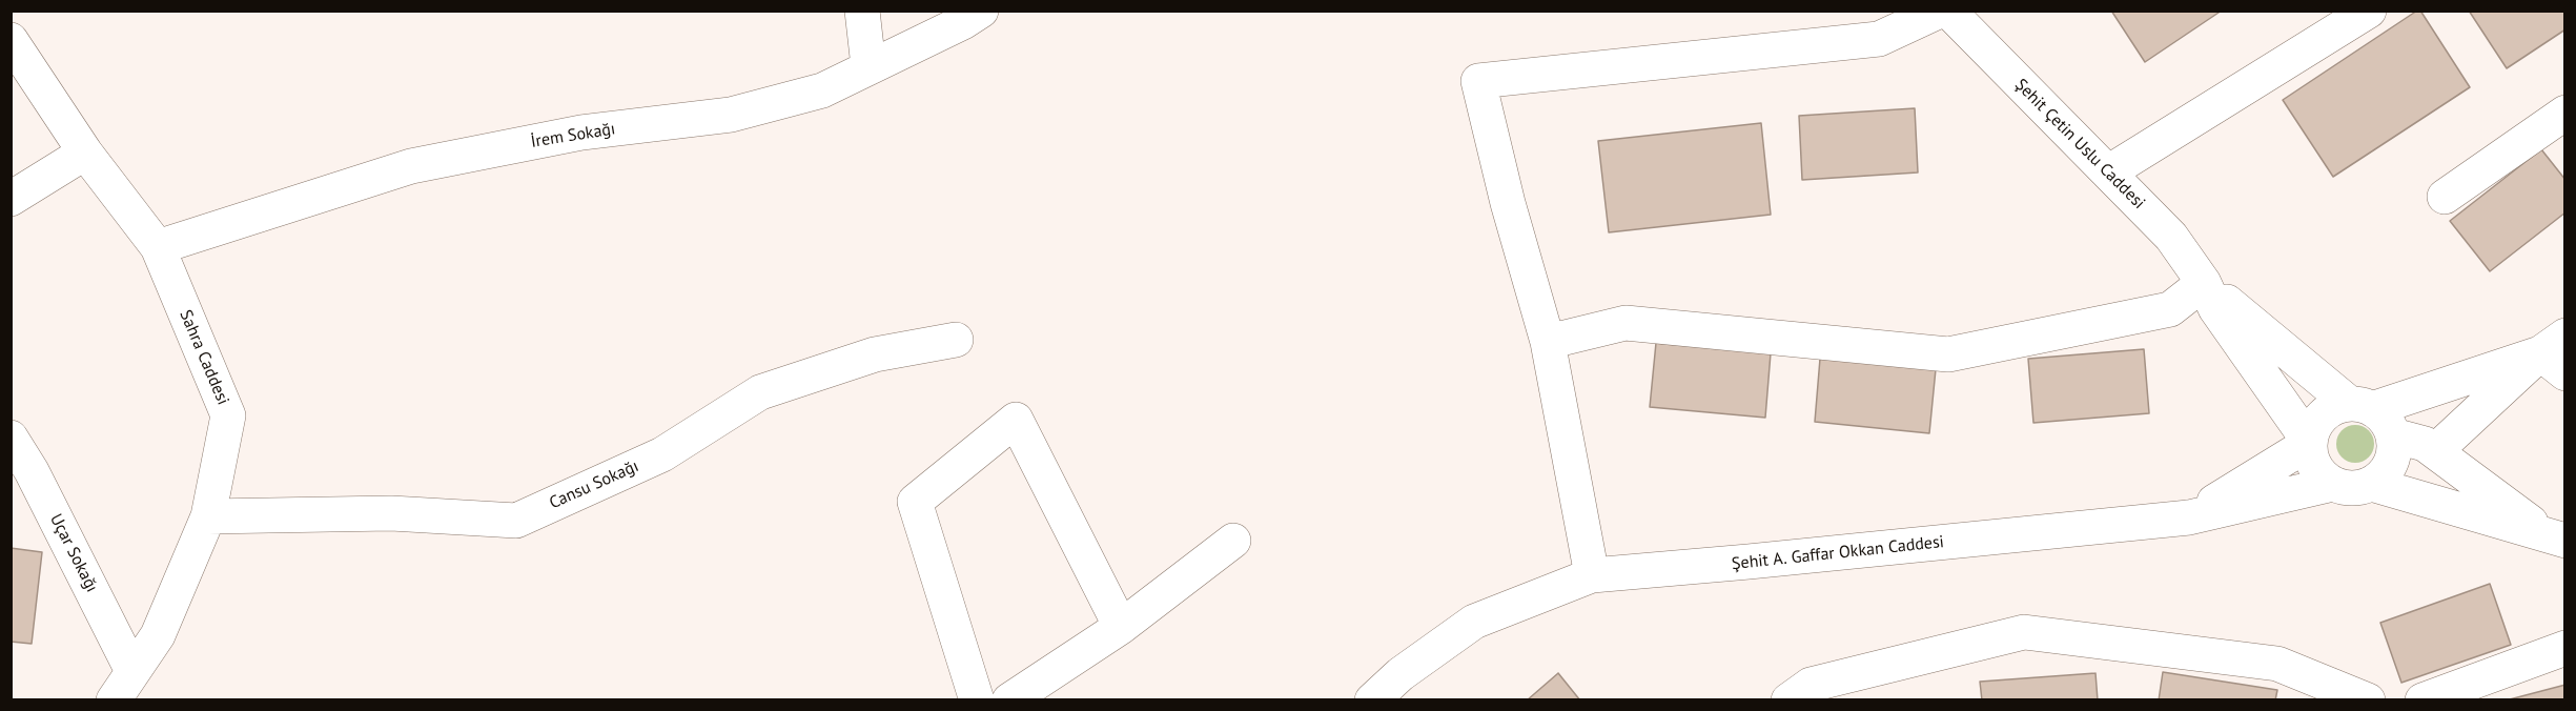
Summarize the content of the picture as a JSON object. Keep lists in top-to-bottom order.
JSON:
{
  "streets": {
    "street": [
      "İrem Sokağı",
      "Şehit Çetin Uslu Caddesi",
      "Sahra Caddesi",
      "Cansu Sokağı",
      "Uçar Sokağı",
      "Şehit A. Gaffar Okkan Caddesi"
    ]
  },
  "crossings": [
    ["İrem Sokağı", "Sahra Caddesi"],
    ["Sahra Caddesi", "Cansu Sokağı"],
    ["Sahra Caddesi", "Uçar Sokağı"]
  ]
}
